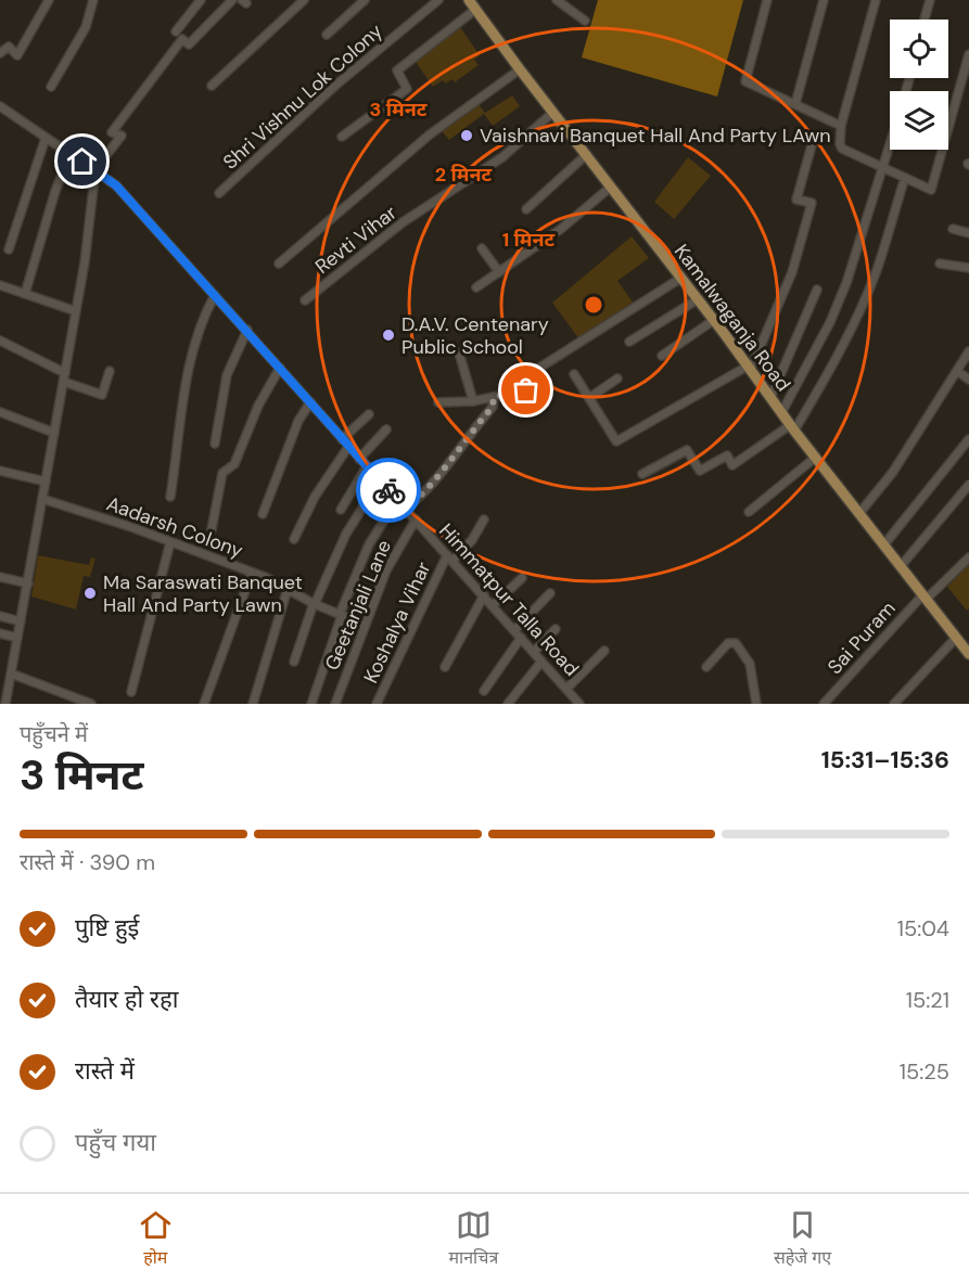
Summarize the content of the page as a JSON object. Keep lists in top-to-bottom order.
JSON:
{
  "streets": {
    "main road": ["Kamalwaganja Road"],
    "street": [
      "Shri Vishnu Lok Colony",
      "Revti Vihar",
      "Aadarsh Colony",
      "Himmatpur Talla Road",
      "Geetanjali Lane",
      "Koshalya Vihar",
      "Sai Puram"
    ]
  },
  "crossings": [
    ["Revti Vihar", "Kamalwaganja Road"],
    ["Kamalwaganja Road", "Sai Puram"],
    ["Aadarsh Colony", "Geetanjali Lane"],
    ["Himmatpur Talla Road", "Geetanjali Lane"],
    ["Himmatpur Talla Road", "Koshalya Vihar"]
  ],
  "places": ["Vaishnavi Banquet Hall And Party LAwn", "D.A.V. Centenary Public School", "Ma Saraswati Banquet Hall And Party Lawn"],
  "page": {
    "heading": ["3 मिनट", "पहुँचने में", "15:31–15:36"],
    "bar": "रास्ते में · 390 m",
    "list": [
      ["पुष्टि हुई", "15:04"],
      ["तैयार हो रहा", "15:21"],
      ["रास्ते में", "15:25"],
      "पहुँच गया"
    ],
    "tabs": ["होम", "मानचित्र", "सहेजे गए"]
  },
  "rings": ["3 मिनट", "2 मिनट", "1 मिनट"]
}
